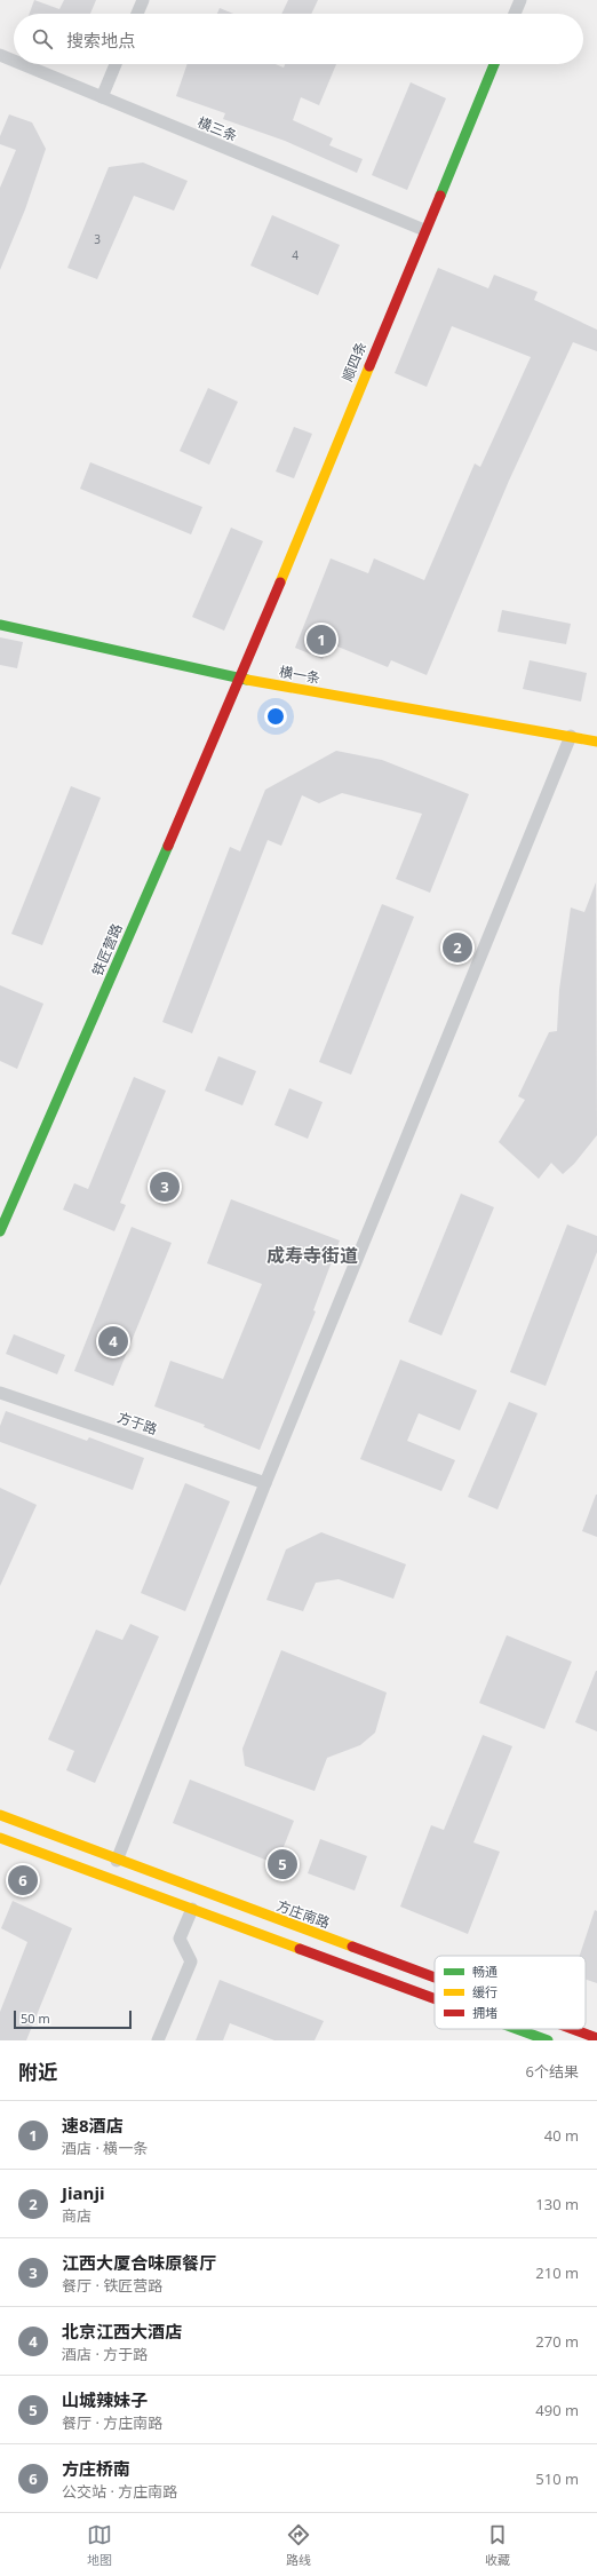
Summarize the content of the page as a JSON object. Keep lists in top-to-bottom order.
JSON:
{
  "streets": {
    "street": [
      "横三条",
      "顺四条",
      "横一条",
      "铁匠营路",
      "方于路",
      "方庄南路"
    ]
  },
  "crossings": [
    ["横三条", "顺四条"],
    ["顺四条", "横一条"],
    ["顺四条", "铁匠营路"],
    ["横一条", "铁匠营路"]
  ],
  "districts": ["成寿寺街道"],
  "house_numbers": ["3", "4"],
  "legend": ["畅通", "缓行", "拥堵"],
  "scale_bar": "50 m",
  "page": {
    "search": "搜索地点",
    "pins": [
      "1",
      "2",
      "3",
      "4",
      "5",
      "6"
    ],
    "scale": "50 m",
    "heading": ["附近", "6个结果"],
    "list": [
      {
        "mark": "1",
        "name": "速8酒店",
        "note": "酒店 · 横一条",
        "value": "40 m"
      },
      {
        "mark": "2",
        "name": "Jianji",
        "note": "商店",
        "value": "130 m"
      },
      {
        "mark": "3",
        "name": "江西大厦合味原餐厅",
        "note": "餐厅 · 铁匠营路",
        "value": "210 m"
      },
      {
        "mark": "4",
        "name": "北京江西大酒店",
        "note": "酒店 · 方于路",
        "value": "270 m"
      },
      {
        "mark": "5",
        "name": "山城辣妹子",
        "note": "餐厅 · 方庄南路",
        "value": "490 m"
      },
      {
        "mark": "6",
        "name": "方庄桥南",
        "note": "公交站 · 方庄南路",
        "value": "510 m"
      }
    ],
    "nav": ["地图", "路线", "收藏"]
  }
}
